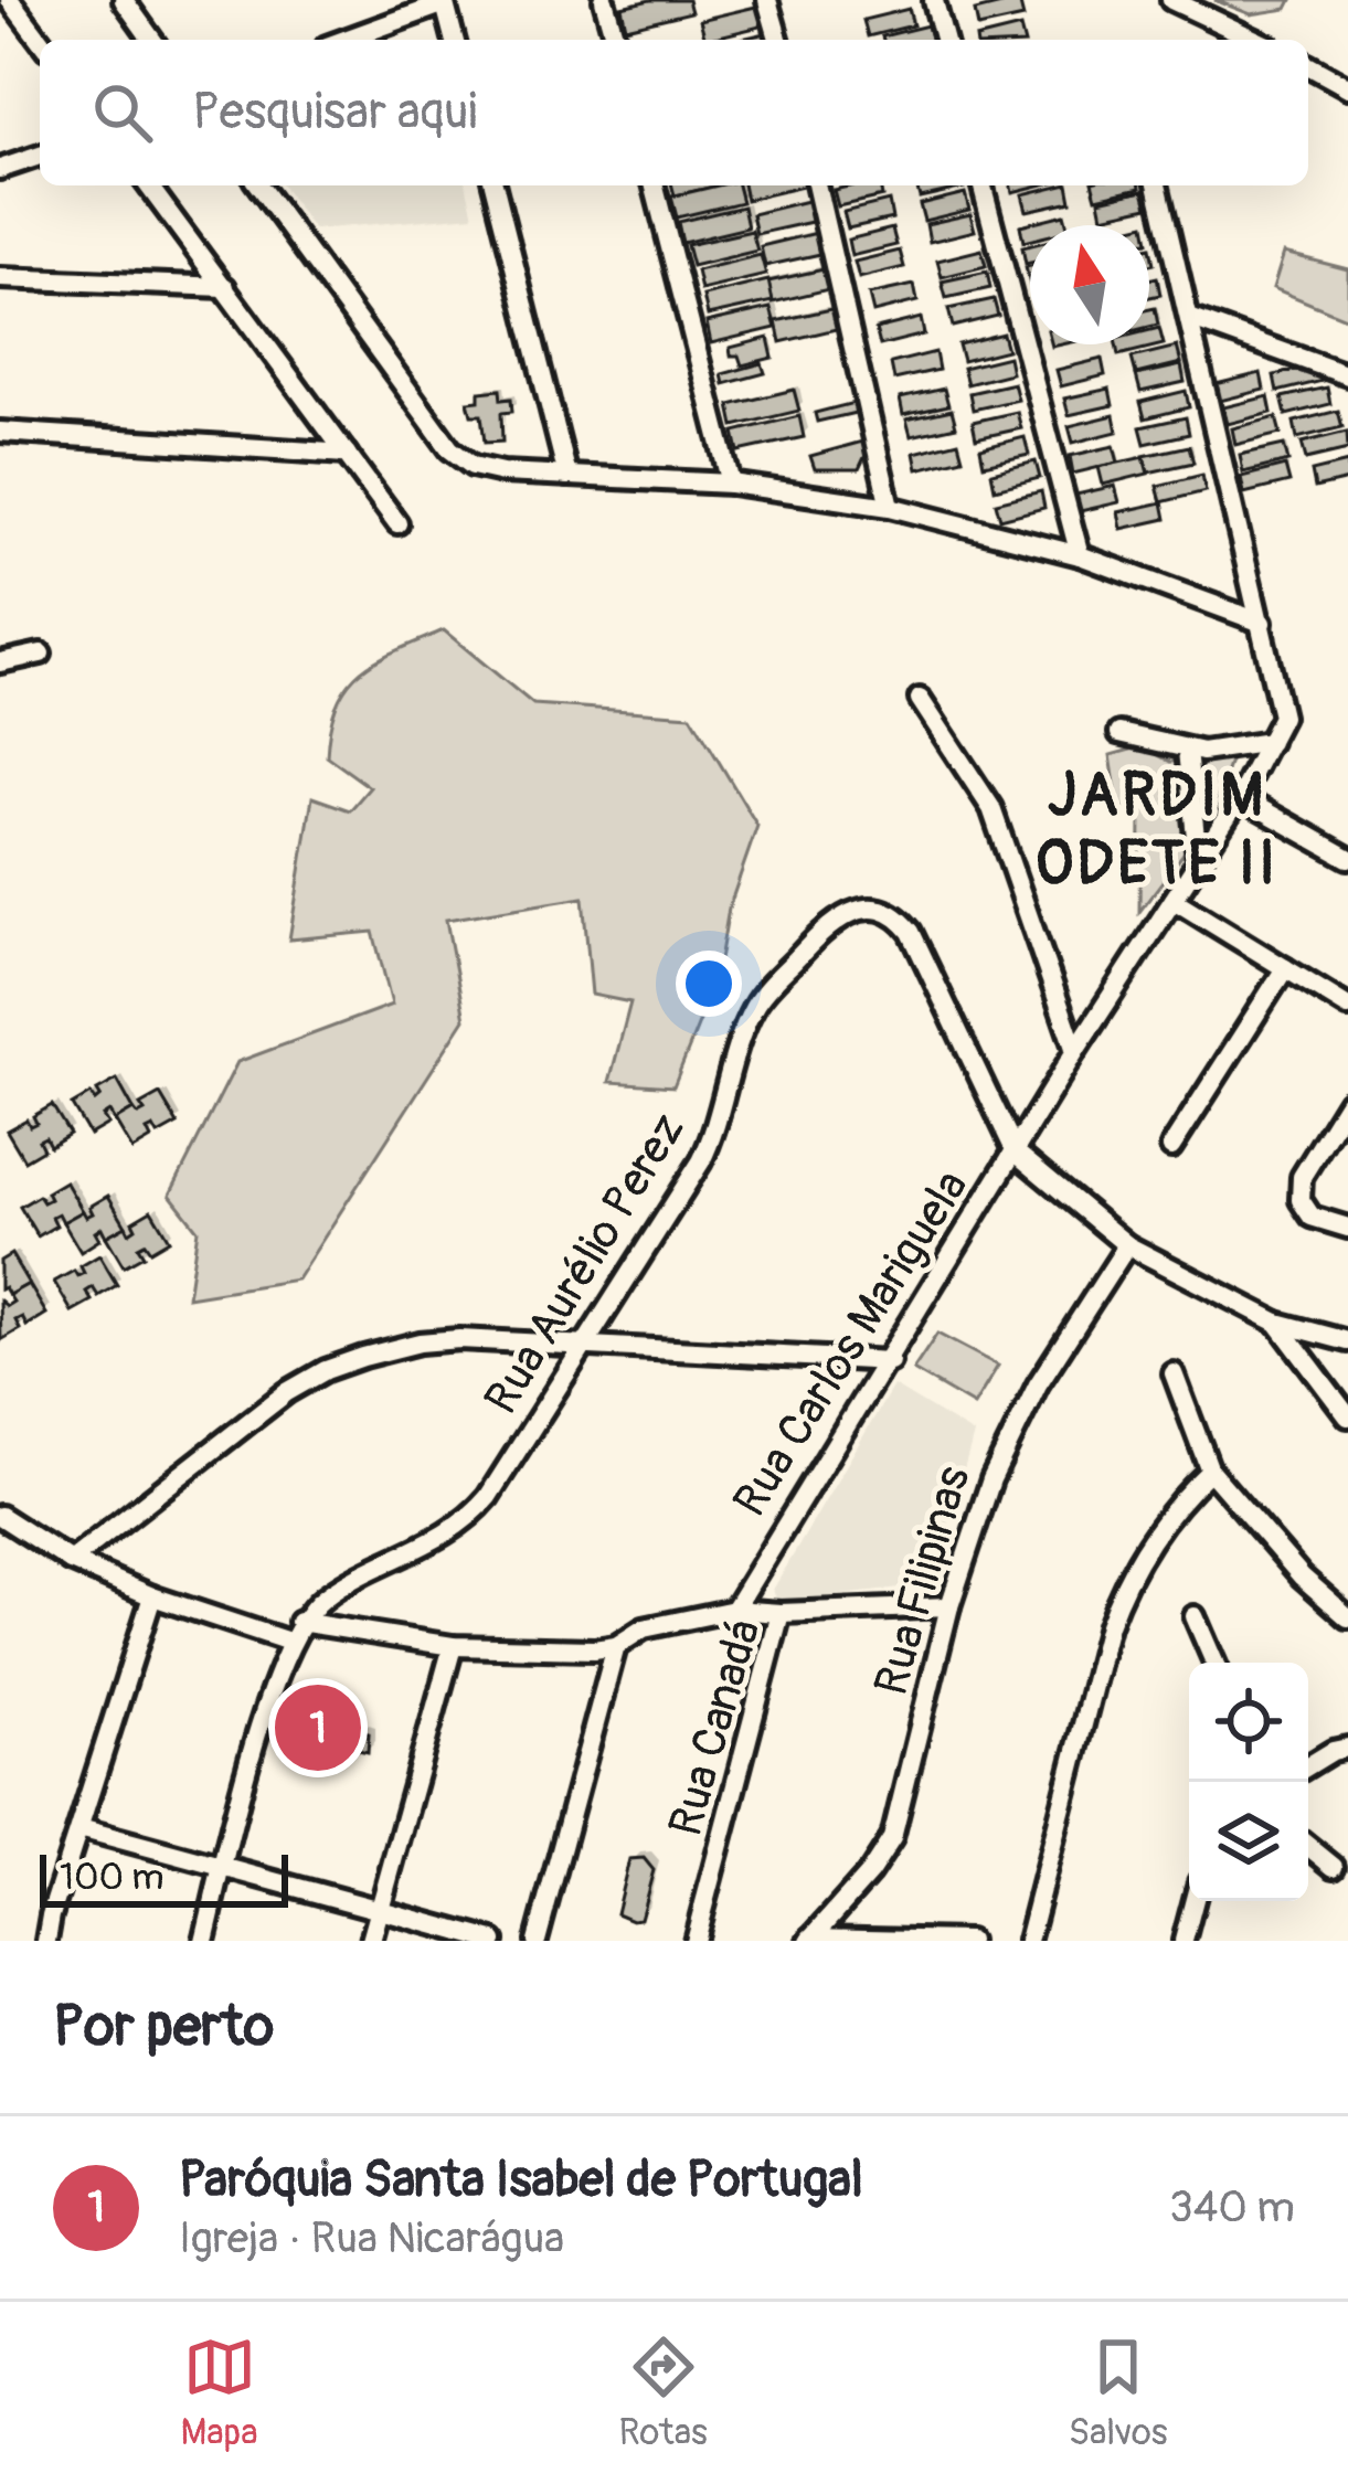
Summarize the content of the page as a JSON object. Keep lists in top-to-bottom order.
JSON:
{
  "streets": {
    "street": [
      "Rua Aurélio Perez",
      "Rua Carlos Mariguela",
      "Rua Filipinas",
      "Rua Canadá"
    ]
  },
  "crossings": [
    ["Rua Aurélio Perez", "Rua Carlos Mariguela"],
    ["Rua Aurélio Perez", "Rua Filipinas"],
    ["Rua Filipinas", "Rua Canadá"]
  ],
  "districts": ["JARDIM ODETE II"],
  "scale_bar": "100 m",
  "north": "top",
  "page": {
    "search": "Pesquisar aqui",
    "pins": "1",
    "scale": "100 m",
    "heading": "Por perto",
    "list": [
      {
        "mark": "1",
        "name": "Paróquia Santa Isabel de Portugal",
        "note": "Igreja · Rua Nicarágua",
        "value": "340 m"
      }
    ],
    "nav": ["Mapa", "Rotas", "Salvos"]
  }
}
